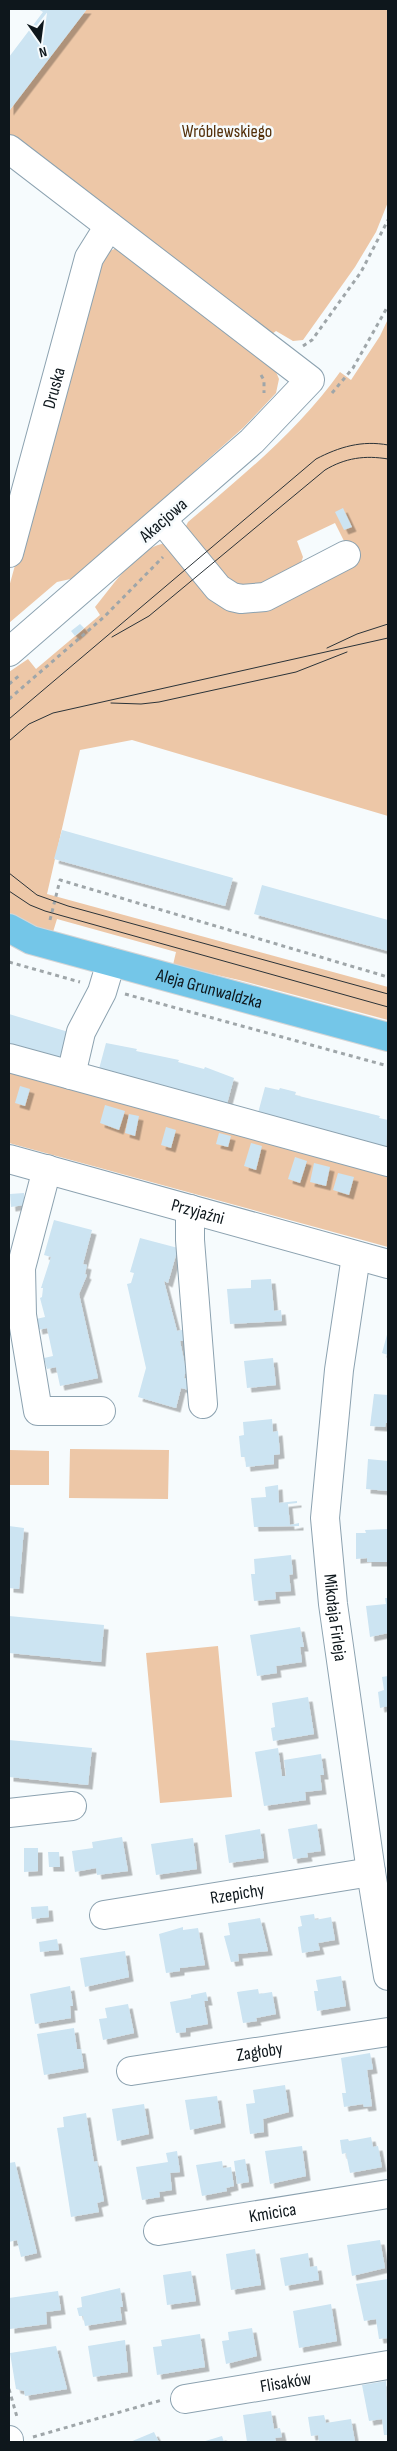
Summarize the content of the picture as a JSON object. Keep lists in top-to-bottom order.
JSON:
{
  "streets": {
    "main road": ["Aleja Grunwaldzka"],
    "street": [
      "Druska",
      "Akacjowa",
      "Przyjaźni",
      "Mikołaja Firleja",
      "Rzepichy",
      "Zagłoby",
      "Kmicica",
      "Flisaków"
    ]
  },
  "crossings": [
    ["Druska", "Akacjowa"],
    ["Przyjaźni", "Mikołaja Firleja"],
    ["Mikołaja Firleja", "Rzepichy"]
  ],
  "parks": ["Wróblewskiego"],
  "north": "bottom"
}
